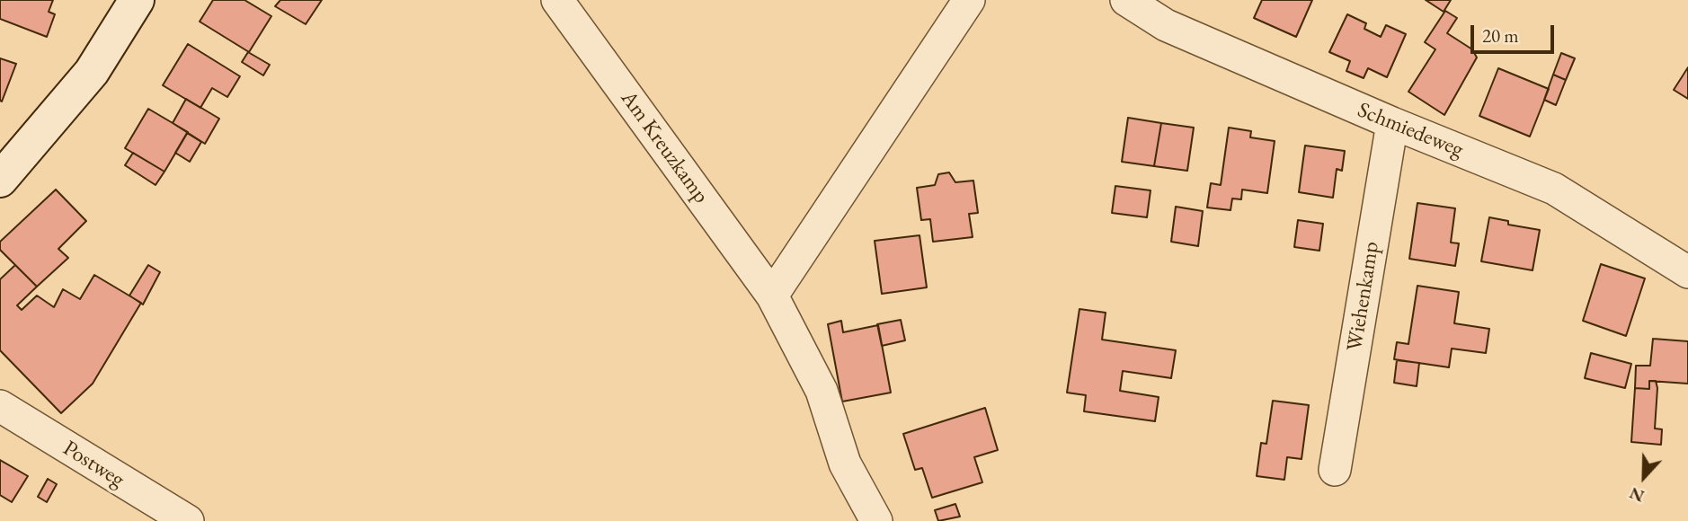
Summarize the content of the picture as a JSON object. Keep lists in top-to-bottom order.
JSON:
{
  "streets": {
    "street": [
      "Schmiedeweg",
      "Am Kreuzkamp",
      "Wiehenkamp",
      "Postweg"
    ]
  },
  "crossings": [
    ["Schmiedeweg", "Wiehenkamp"]
  ],
  "scale_bar": "20 m",
  "north": "bottom"
}
